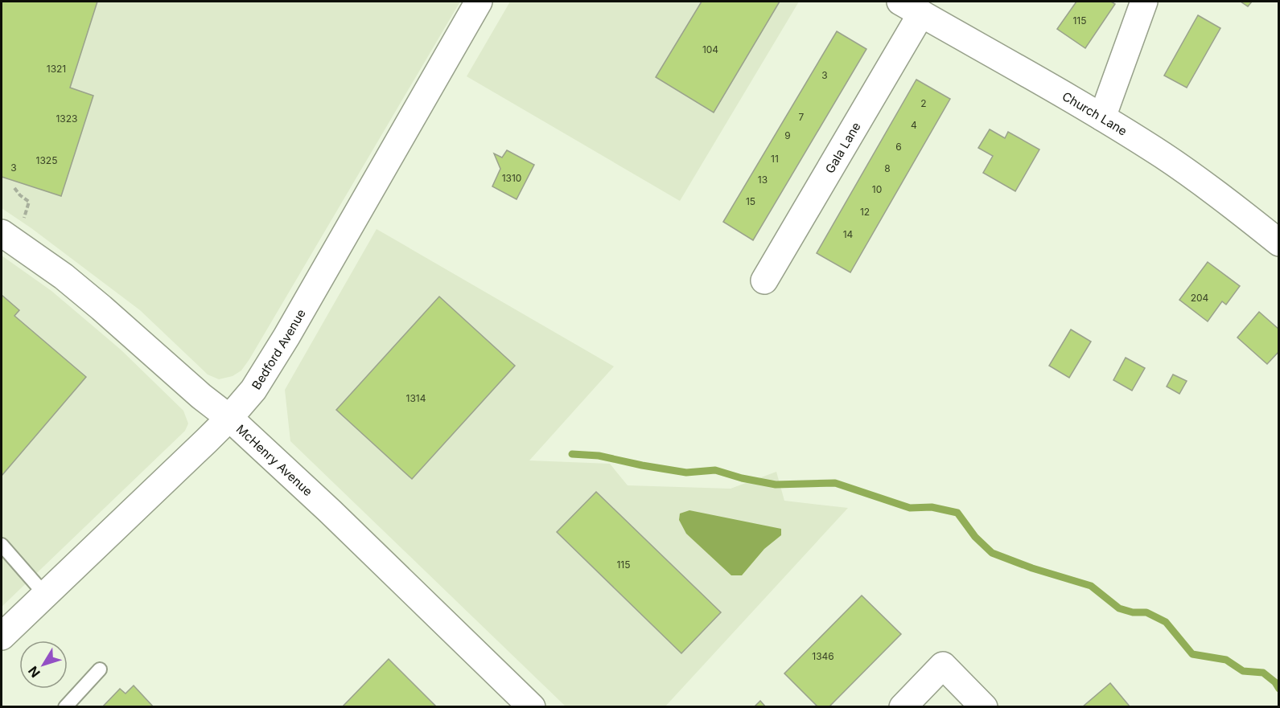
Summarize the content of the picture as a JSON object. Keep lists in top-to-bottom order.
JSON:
{
  "streets": {
    "street": [
      "Church Lane",
      "Gala Lane",
      "Bedford Avenue",
      "McHenry Avenue"
    ]
  },
  "crossings": [
    ["Church Lane", "Gala Lane"],
    ["Bedford Avenue", "McHenry Avenue"]
  ],
  "house_numbers": [
    "115",
    "104",
    "1321",
    "3",
    "2",
    "7",
    "1323",
    "4",
    "9",
    "6",
    "11",
    "1325",
    "3",
    "8",
    "1310",
    "13",
    "10",
    "15",
    "12",
    "14",
    "204",
    "1314",
    "115",
    "1346"
  ],
  "north": "bottom left"
}
